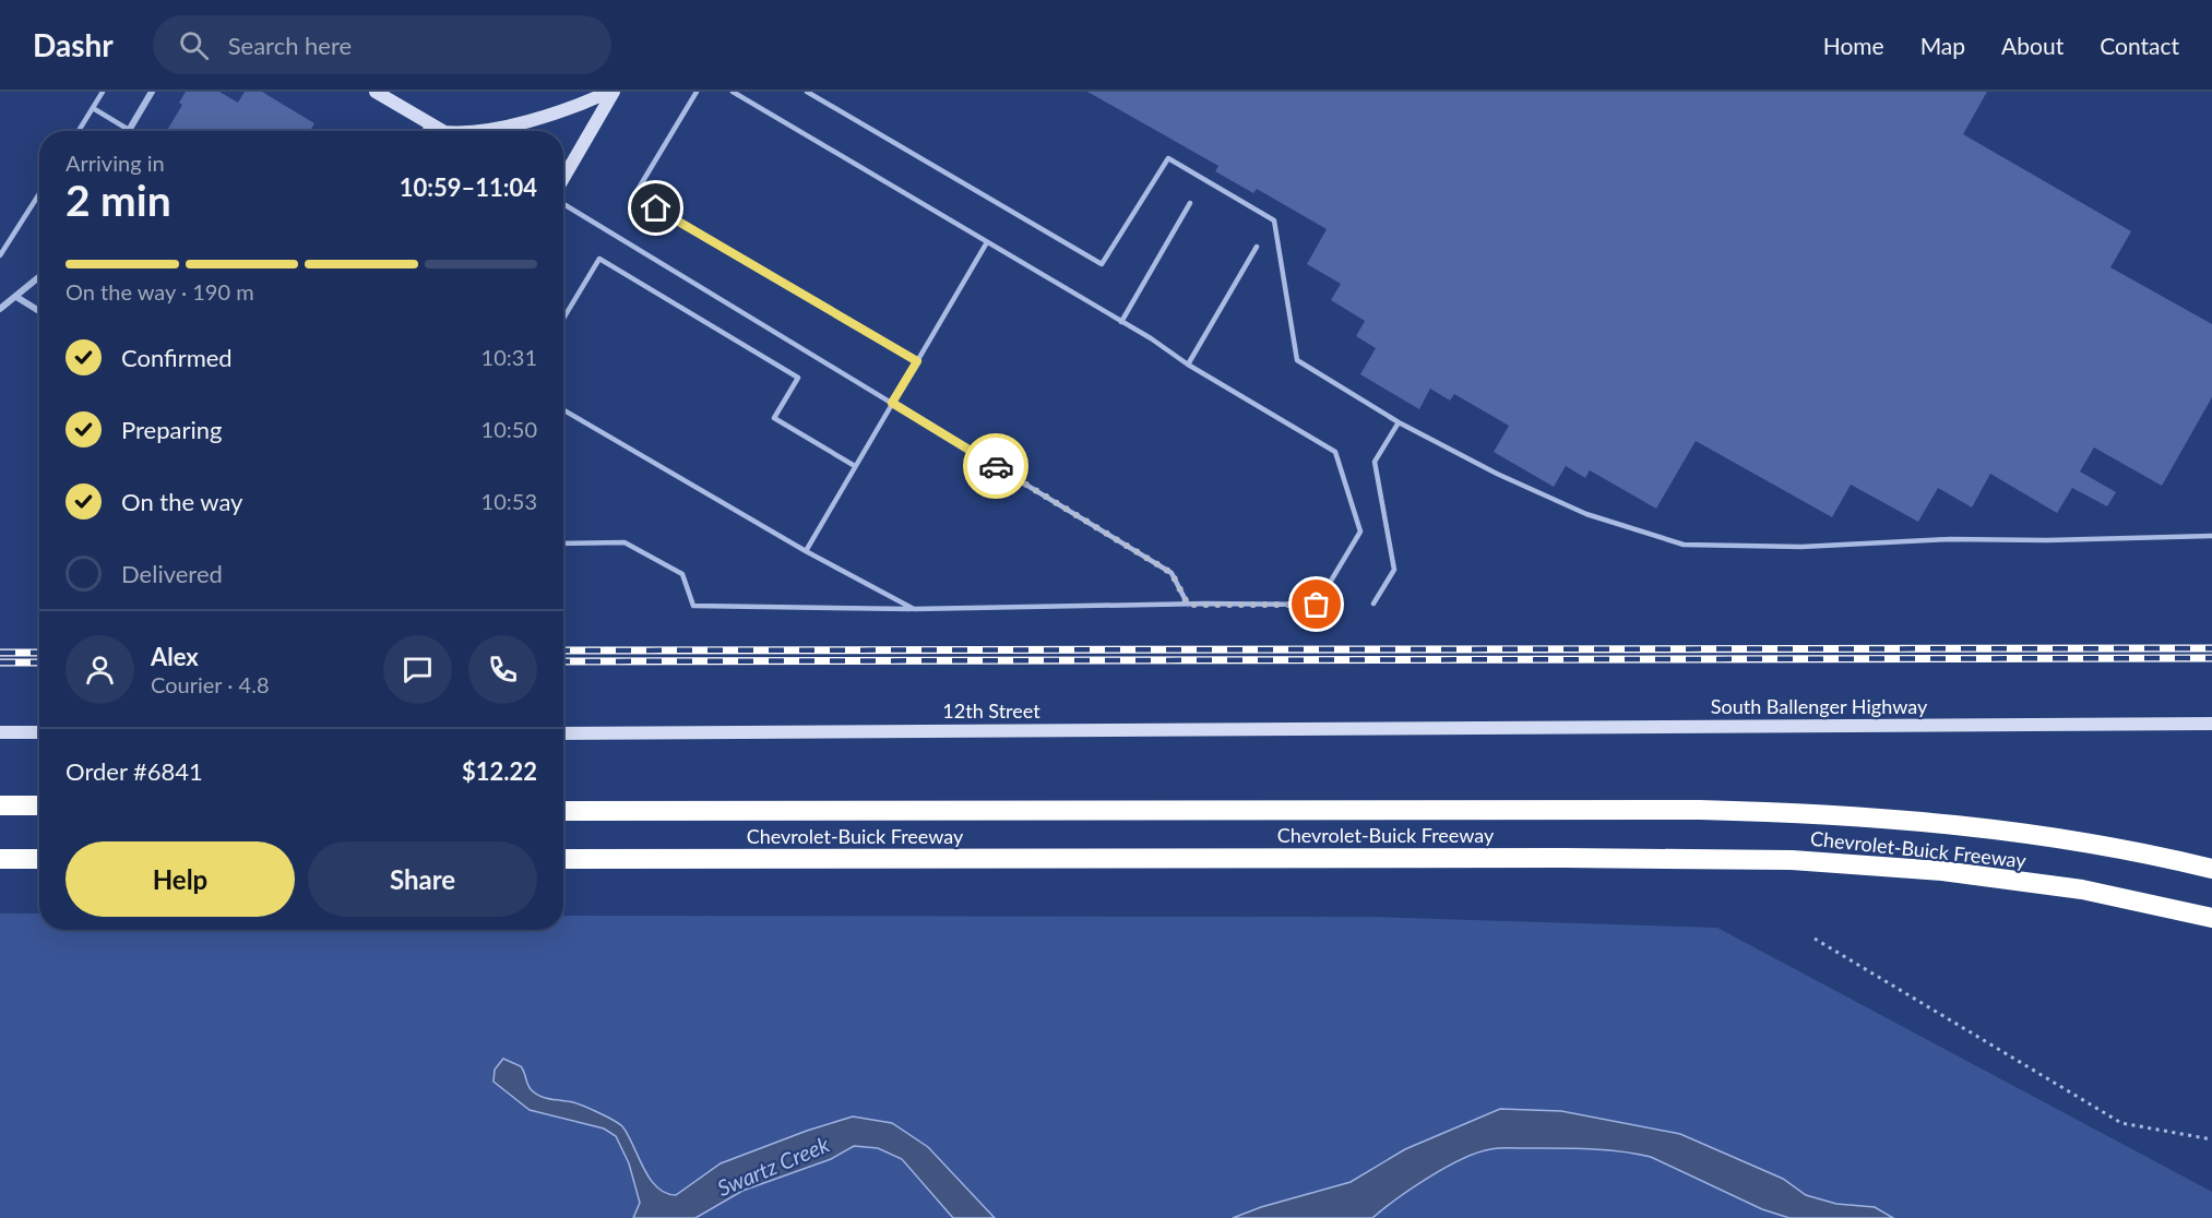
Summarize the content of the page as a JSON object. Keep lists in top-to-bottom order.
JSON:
{
  "streets": {
    "highway": ["Chevrolet-Buick Freeway"],
    "street": ["South Ballenger Highway", "12th Street"]
  },
  "crossings": [
    ["South Ballenger Highway", "12th Street"]
  ],
  "water": ["Swartz Creek"],
  "page": {
    "header": "Dashr",
    "search": "Search here",
    "nav": [
      "Home",
      "Map",
      "About",
      "Contact"
    ],
    "heading": ["2 min", "Arriving in", "10:59–11:04"],
    "panel": [
      "Alex",
      "Courier · 4.8",
      "Order #6841",
      "$12.22"
    ],
    "bar": "On the way · 190 m",
    "list": [
      ["Confirmed", "10:31"],
      ["Preparing", "10:50"],
      ["On the way", "10:53"],
      "Delivered"
    ],
    "buttons": ["Help", "Share"]
  }
}
